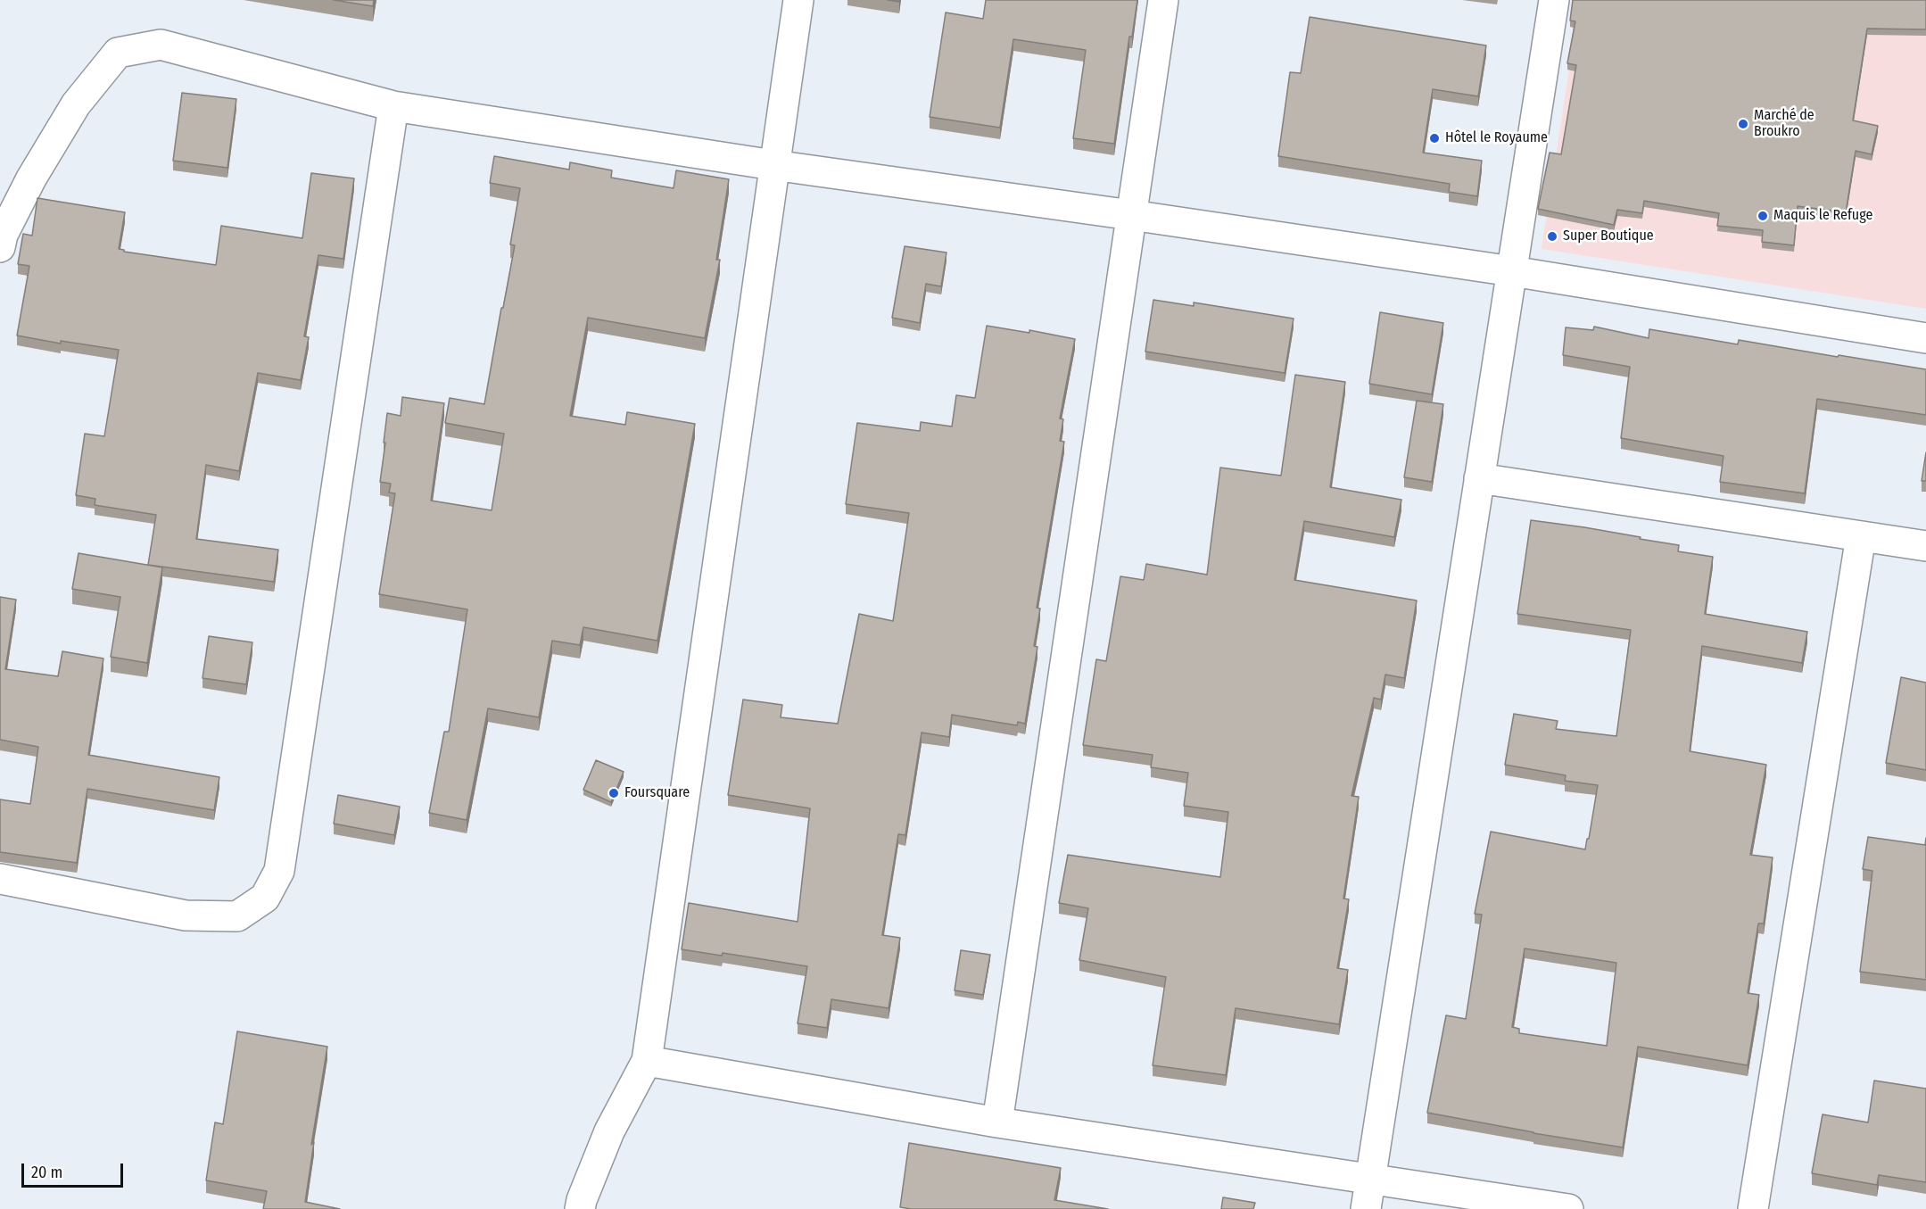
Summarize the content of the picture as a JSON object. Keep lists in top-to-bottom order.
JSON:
{
  "places": [
    "Marché de Broukro",
    "Hôtel le Royaume",
    "Maquis le Refuge",
    "Super Boutique",
    "Foursquare"
  ],
  "scale_bar": "20 m"
}
